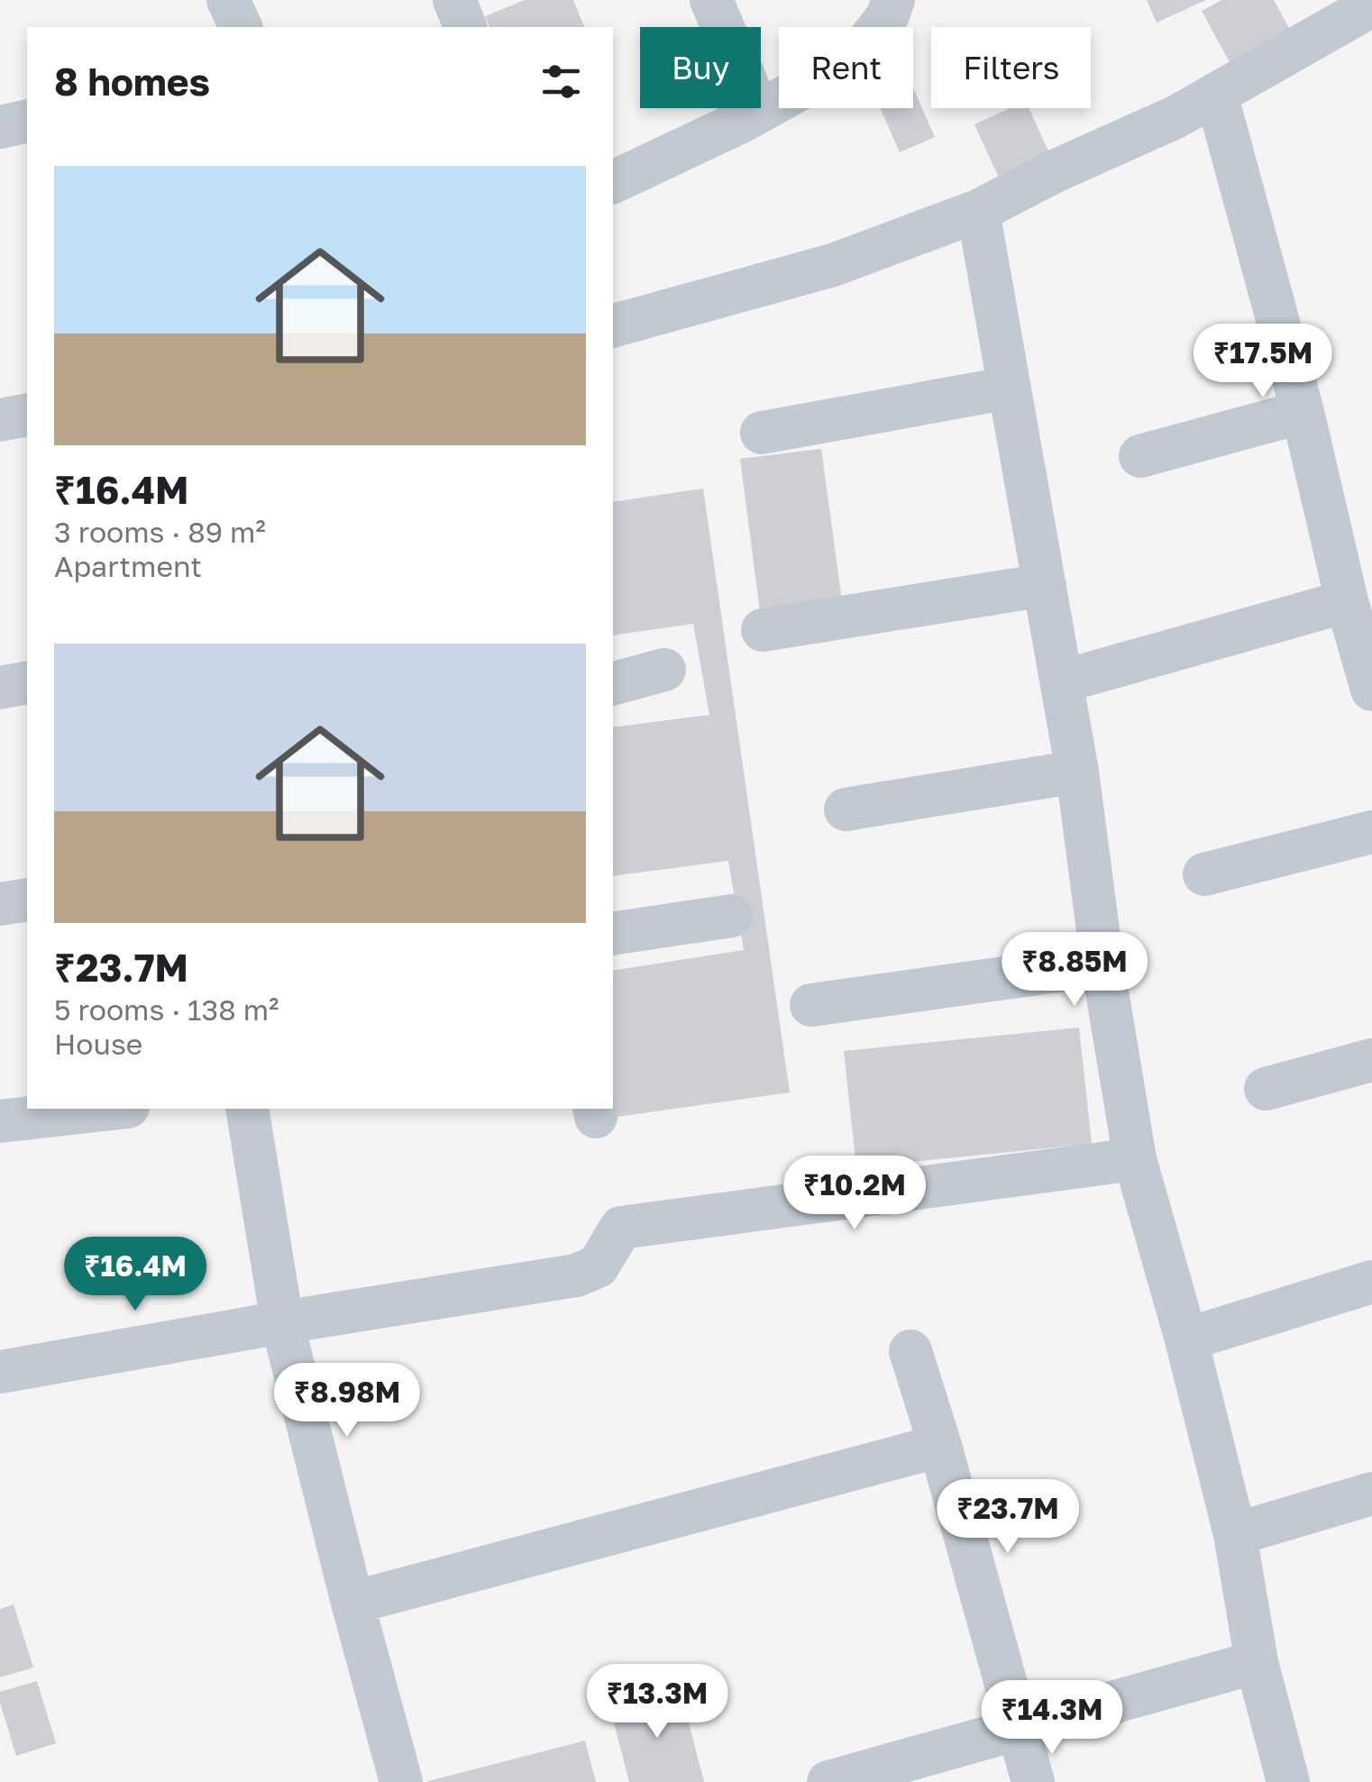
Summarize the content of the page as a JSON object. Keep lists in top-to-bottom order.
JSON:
{
  "page": {
    "chip": ["Buy", "Rent", "Filters"],
    "heading": "8 homes",
    "list": [
      {
        "name": "₹16.4M",
        "note": "3 rooms · 89 m² · Apartment"
      },
      {
        "name": "₹23.7M",
        "note": "5 rooms · 138 m² · House"
      }
    ],
    "price": [
      "₹17.5M",
      "₹8.85M",
      "₹10.2M",
      "₹16.4M",
      "₹8.98M",
      "₹23.7M",
      "₹13.3M",
      "₹14.3M"
    ]
  }
}
